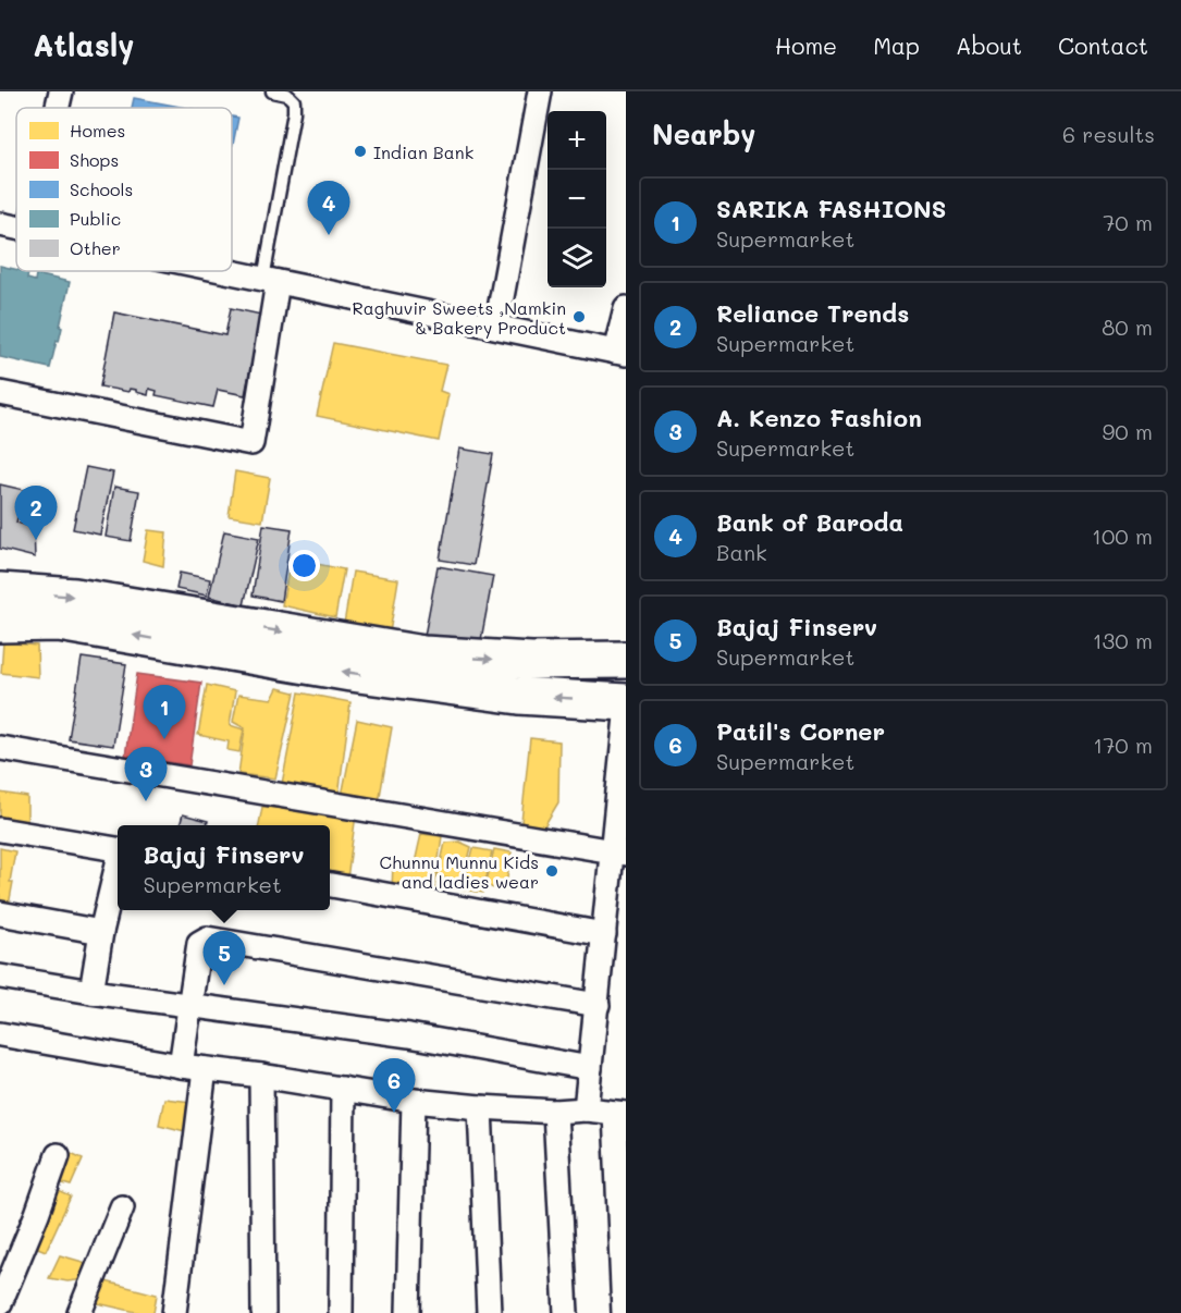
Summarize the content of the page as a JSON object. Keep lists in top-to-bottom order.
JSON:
{
  "places": ["Indian Bank", "Raghuvir Sweets ,Namkin & Bakery Product", "Chunnu Munnu Kids and ladies wear"],
  "legend": [
    "Homes",
    "Shops",
    "Schools",
    "Public",
    "Other"
  ],
  "page": {
    "header": "Atlasly",
    "nav": [
      "Home",
      "Map",
      "About",
      "Contact"
    ],
    "heading": ["Nearby", "6 results"],
    "map_buttons": ["+", "−"],
    "list": [
      {
        "mark": "1",
        "name": "SARIKA FASHIONS",
        "note": "Supermarket",
        "value": "70 m"
      },
      {
        "mark": "2",
        "name": "Reliance Trends",
        "note": "Supermarket",
        "value": "80 m"
      },
      {
        "mark": "3",
        "name": "A. Kenzo Fashion",
        "note": "Supermarket",
        "value": "90 m"
      },
      {
        "mark": "4",
        "name": "Bank of Baroda",
        "note": "Bank",
        "value": "100 m"
      },
      {
        "mark": "5",
        "name": "Bajaj Finserv",
        "note": "Supermarket",
        "value": "130 m"
      },
      {
        "mark": "6",
        "name": "Patil's Corner",
        "note": "Supermarket",
        "value": "170 m"
      }
    ],
    "pins": [
      "4",
      "2",
      "1",
      "3",
      "5",
      "6"
    ],
    "popup": ["Bajaj Finserv", "Supermarket"]
  }
}
